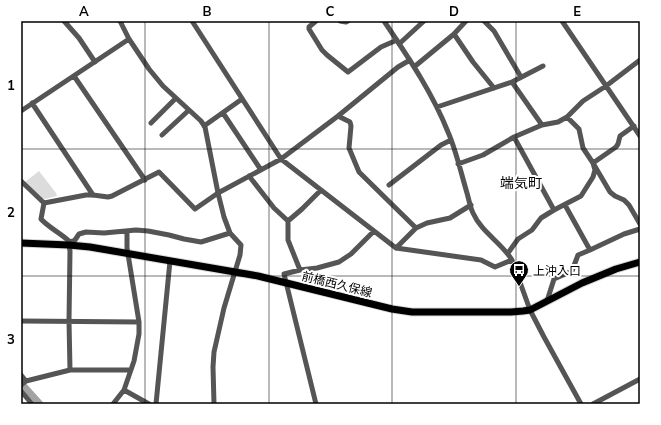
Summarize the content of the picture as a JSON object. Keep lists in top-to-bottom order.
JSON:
{
  "streets": {
    "main road": ["前橋西久保線"]
  },
  "districts": ["端気町"],
  "places": {
    "bus stop": ["上沖入口"]
  },
  "grid": {
    "columns": [
      "A",
      "B",
      "C",
      "D",
      "E"
    ],
    "rows": ["1", "2", "3"]
  }
}
